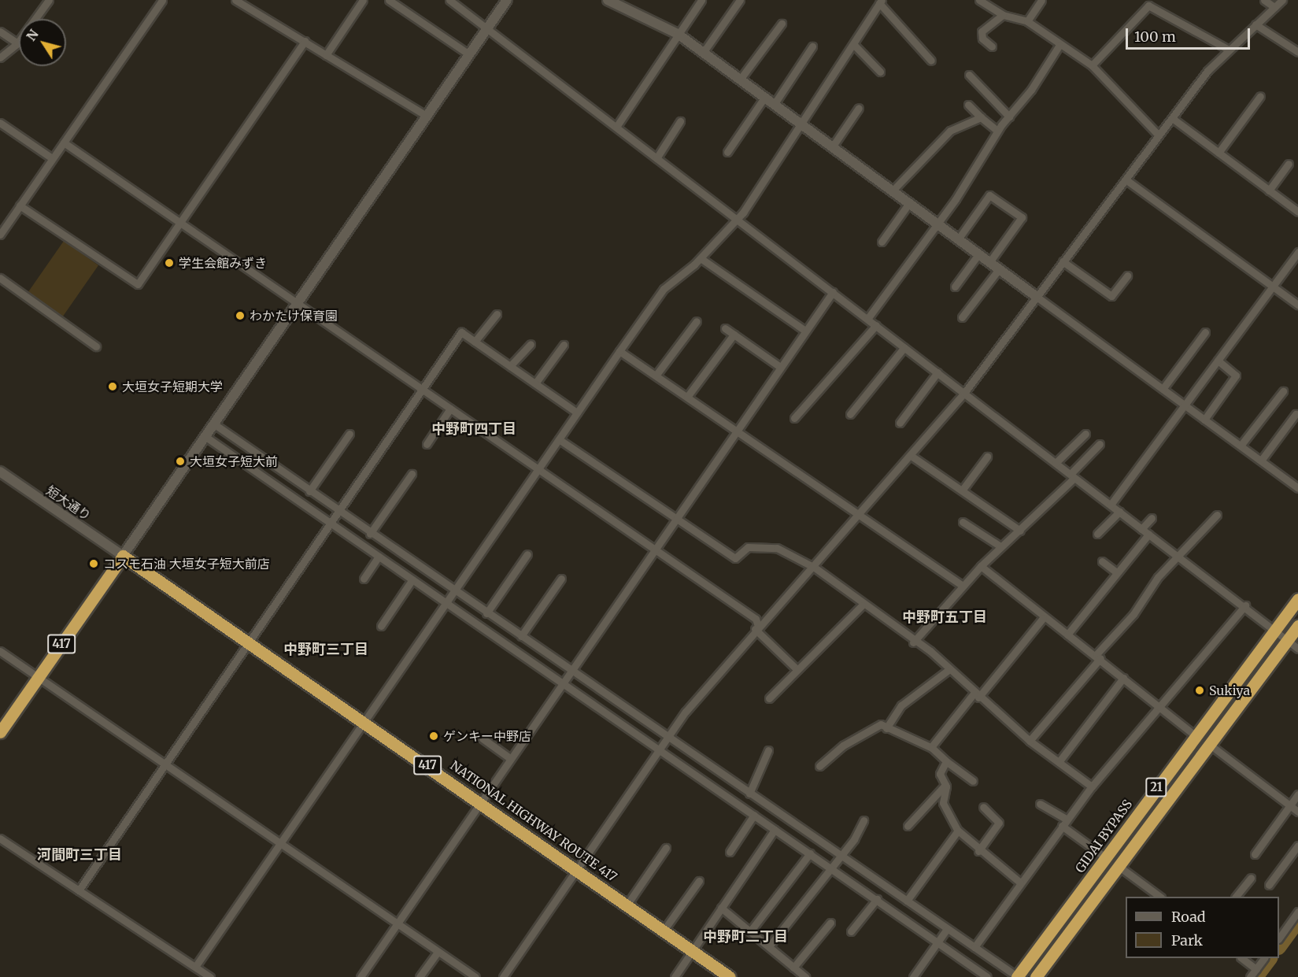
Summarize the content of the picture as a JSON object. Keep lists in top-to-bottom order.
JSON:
{
  "streets": {
    "highway": [
      "417",
      "21",
      "NATIONAL HIGHWAY ROUTE 417",
      "GIDAI BYPASS"
    ],
    "street": ["短大通り"]
  },
  "crossings": [
    ["短大通り", "417"],
    ["短大通り", "NATIONAL HIGHWAY ROUTE 417"],
    ["417", "NATIONAL HIGHWAY ROUTE 417"]
  ],
  "districts": [
    "中野町四丁目",
    "中野町五丁目",
    "中野町三丁目",
    "河間町三丁目",
    "中野町二丁目"
  ],
  "places": [
    "学生会館みずき",
    "わかたけ保育園",
    "大垣女子短期大学",
    "大垣女子短大前",
    "コスモ石油 大垣女子短大前店",
    "Sukiya",
    "ゲンキー中野店"
  ],
  "legend": ["Road", "Park"],
  "scale_bar": "100 m",
  "north": "top left"
}
